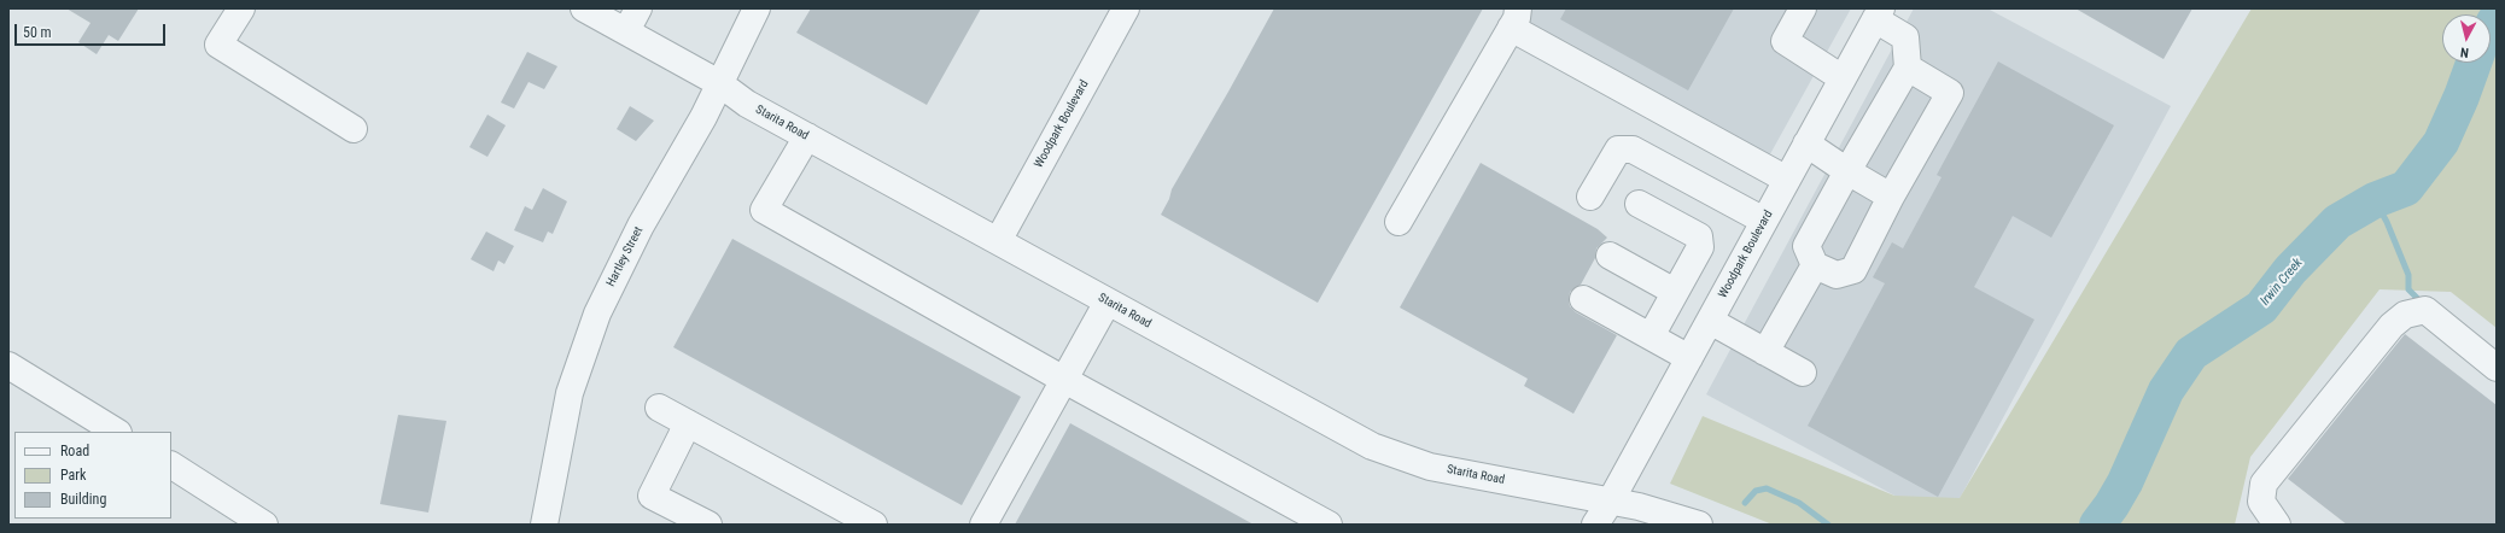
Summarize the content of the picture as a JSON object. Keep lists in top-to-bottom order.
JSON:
{
  "streets": {
    "street": ["Starita Road", "Woodpark Boulevard", "Hartley Street"]
  },
  "crossings": [
    ["Starita Road", "Woodpark Boulevard"],
    ["Starita Road", "Hartley Street"]
  ],
  "water": ["Irwin Creek"],
  "legend": ["Road", "Park", "Building"],
  "scale_bar": "50 m",
  "north": "bottom"
}
